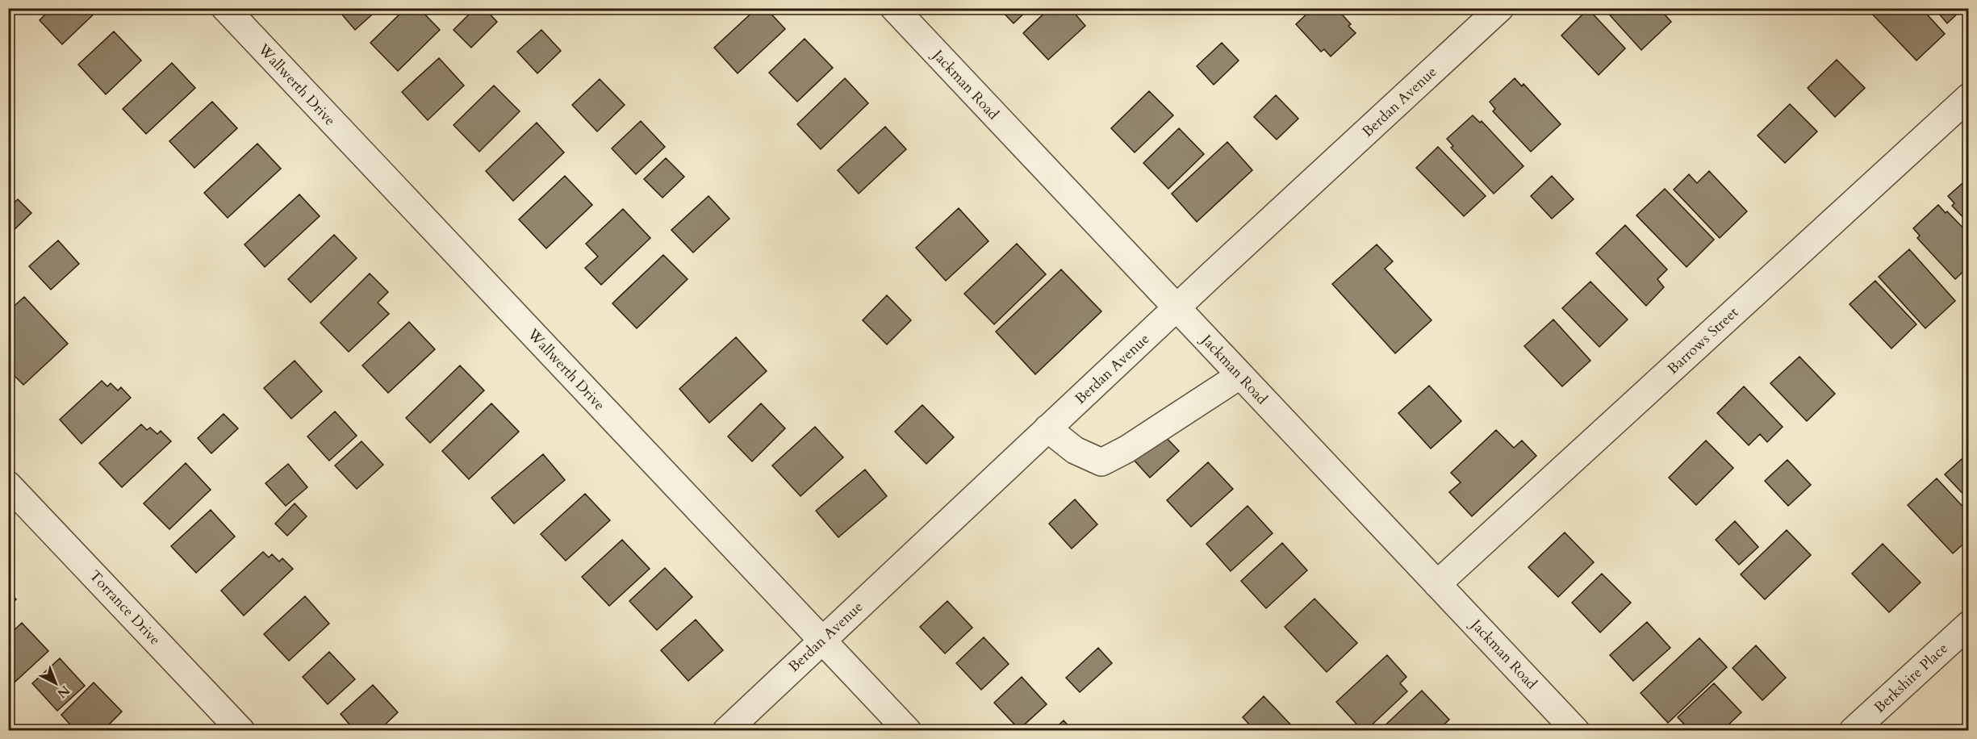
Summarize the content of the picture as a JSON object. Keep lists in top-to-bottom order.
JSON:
{
  "streets": {
    "street": [
      "Wallwerth Drive",
      "Jackman Road",
      "Berdan Avenue",
      "Barrows Street",
      "Torrance Drive",
      "Berkshire Place"
    ]
  },
  "crossings": [
    ["Wallwerth Drive", "Berdan Avenue"],
    ["Jackman Road", "Berdan Avenue"],
    ["Jackman Road", "Barrows Street"]
  ],
  "north": "bottom right"
}
